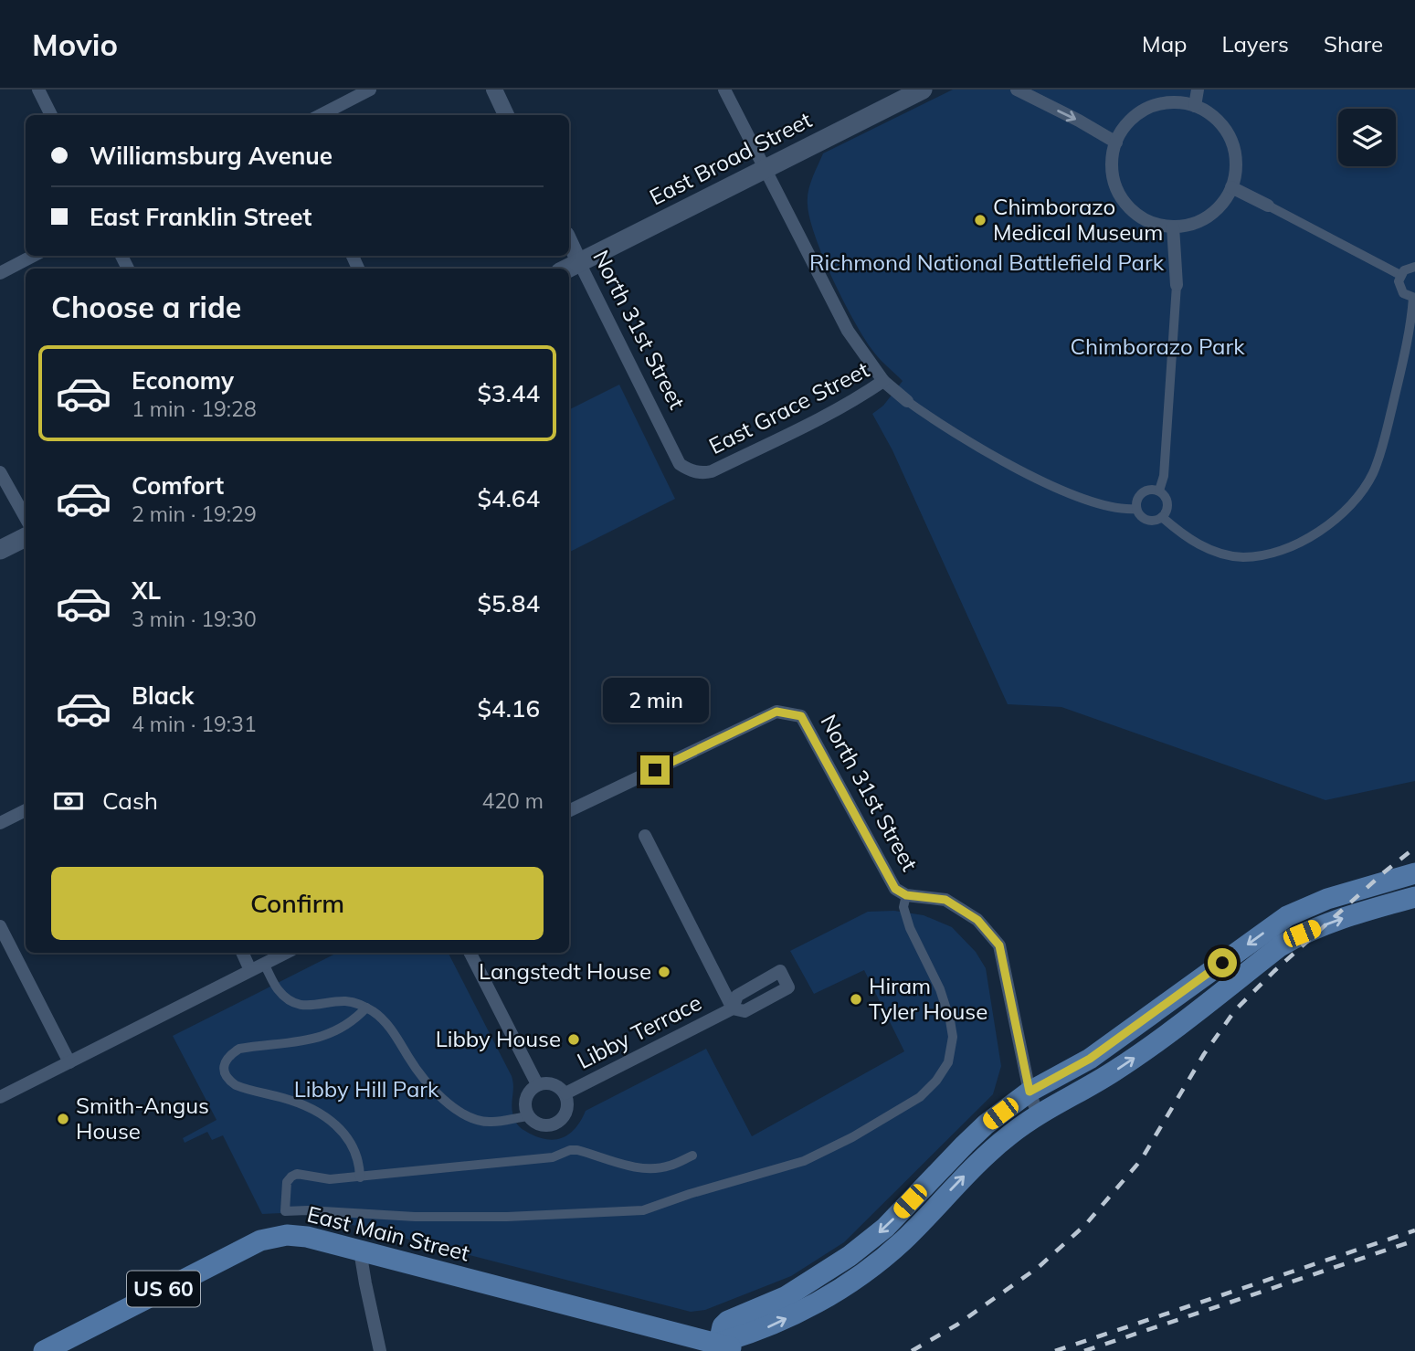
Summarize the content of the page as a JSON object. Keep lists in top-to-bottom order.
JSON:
{
  "streets": {
    "main road": ["East Broad Street", "East Main Street", "US 60"],
    "street": ["North 31st Street", "East Grace Street", "Libby Terrace"]
  },
  "crossings": [
    ["East Broad Street", "North 31st Street"],
    ["North 31st Street", "East Grace Street"]
  ],
  "parks": ["Richmond National Battlefield Park", "Chimborazo Park", "Libby Hill Park"],
  "places": [
    "Chimborazo Medical Museum",
    "Langstedt House",
    "Hiram Tyler House",
    "Libby House",
    "Smith-Angus House"
  ],
  "page": {
    "header": "Movio",
    "nav": ["Map", "Layers", "Share"],
    "banner": ["Williamsburg Avenue", "East Franklin Street"],
    "heading": "Choose a ride",
    "list": [
      {
        "name": "Economy",
        "note": "1 min · 19:28",
        "value": "$3.44"
      },
      {
        "name": "Comfort",
        "note": "2 min · 19:29",
        "value": "$4.64"
      },
      {
        "name": "XL",
        "note": "3 min · 19:30",
        "value": "$5.84"
      },
      {
        "name": "Black",
        "note": "4 min · 19:31",
        "value": "$4.16"
      }
    ],
    "bubble": "2 min",
    "pay": ["Cash", "420 m"],
    "buttons": "Confirm"
  }
}
